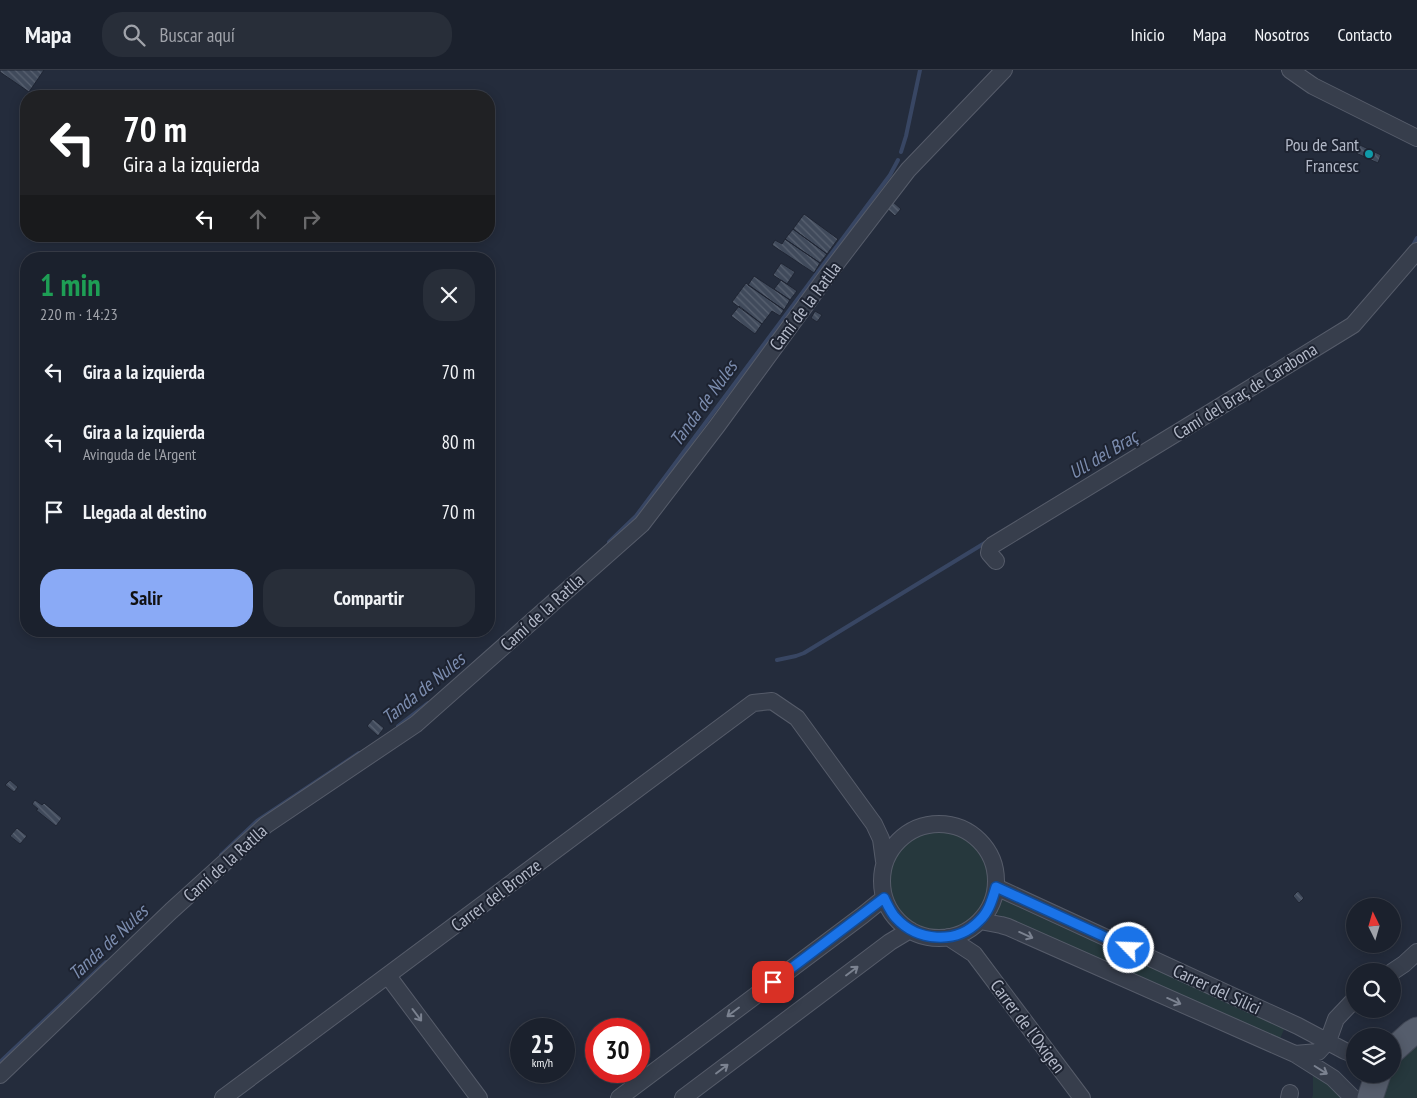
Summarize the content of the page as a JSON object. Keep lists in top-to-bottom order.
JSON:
{
  "streets": {
    "street": [
      "Camí de la Ratlla",
      "Camí del Braç de Carabona",
      "Carrer del Bronze",
      "Carrer del Silici",
      "Carrer de l'Oxigen"
    ]
  },
  "crossings": [
    ["Carrer del Silici", "Carrer de l'Oxigen"]
  ],
  "water": ["Tanda de Nules", "Ull del Braç"],
  "places": ["Pou de Sant Francesc"],
  "north": "top",
  "page": {
    "header": "Mapa",
    "search": "Buscar aquí",
    "nav": [
      "Inicio",
      "Mapa",
      "Nosotros",
      "Contacto"
    ],
    "turn": ["70 m", "Gira a la izquierda"],
    "heading": ["1 min", "220 m · 14:23"],
    "list": [
      {
        "name": "Gira a la izquierda",
        "value": "70 m"
      },
      {
        "name": "Gira a la izquierda",
        "note": "Avinguda de l'Argent",
        "value": "80 m"
      },
      {
        "name": "Llegada al destino",
        "value": "70 m"
      }
    ],
    "buttons": ["Salir", "Compartir"],
    "speed": "25 km/h",
    "limit": "30"
  }
}
